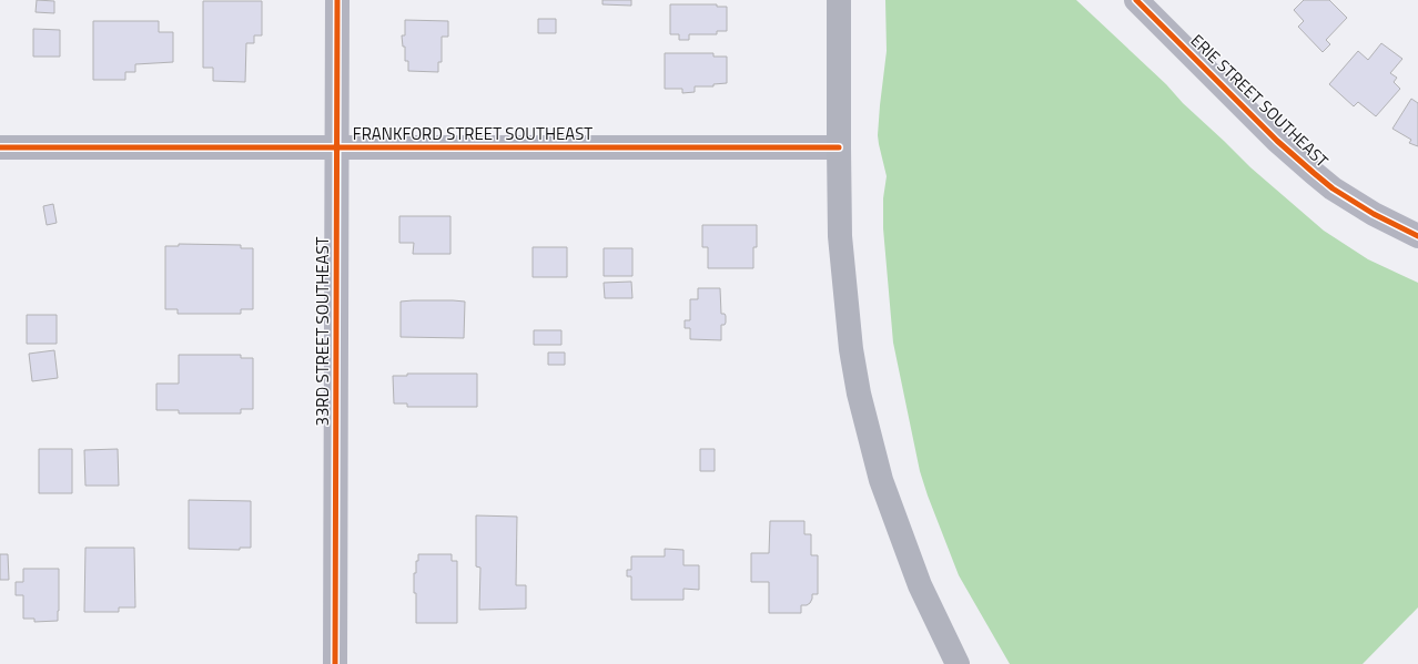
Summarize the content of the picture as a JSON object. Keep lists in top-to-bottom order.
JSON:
{
  "streets": {
    "street": ["ERIE STREET SOUTHEAST", "FRANKFORD STREET SOUTHEAST", "33RD STREET SOUTHEAST"]
  },
  "crossings": [
    ["FRANKFORD STREET SOUTHEAST", "33RD STREET SOUTHEAST"]
  ]
}
